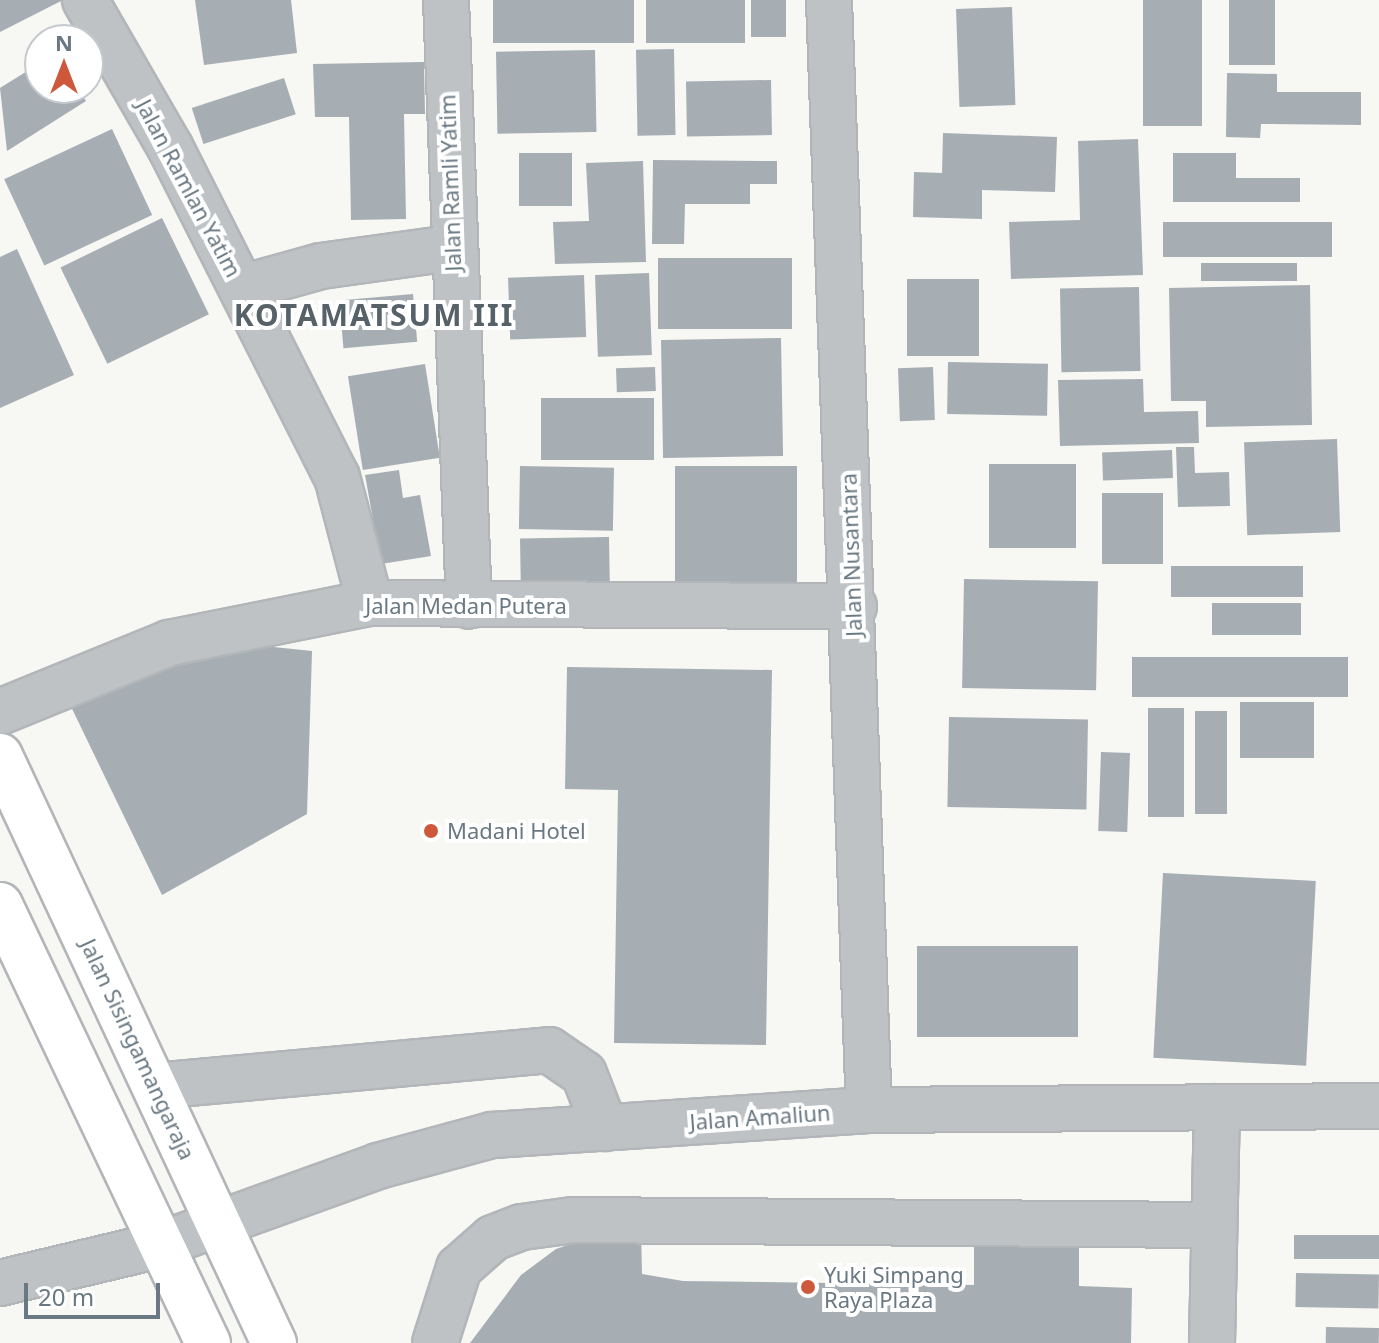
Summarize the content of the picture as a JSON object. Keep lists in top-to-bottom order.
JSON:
{
  "streets": {
    "main road": ["Jalan Sisingamangaraja"],
    "street": [
      "Jalan Ramli Yatim",
      "Jalan Ramlan Yatim",
      "Jalan Nusantara",
      "Jalan Medan Putera",
      "Jalan Amaliun"
    ]
  },
  "crossings": [
    ["Jalan Ramli Yatim", "Jalan Medan Putera"],
    ["Jalan Ramlan Yatim", "Jalan Medan Putera"],
    ["Jalan Nusantara", "Jalan Medan Putera"],
    ["Jalan Nusantara", "Jalan Amaliun"],
    ["Jalan Sisingamangaraja", "Jalan Amaliun"]
  ],
  "districts": ["KOTAMATSUM III"],
  "places": ["Madani Hotel", "Yuki Simpang Raya Plaza"],
  "scale_bar": "20 m",
  "north": "top"
}
